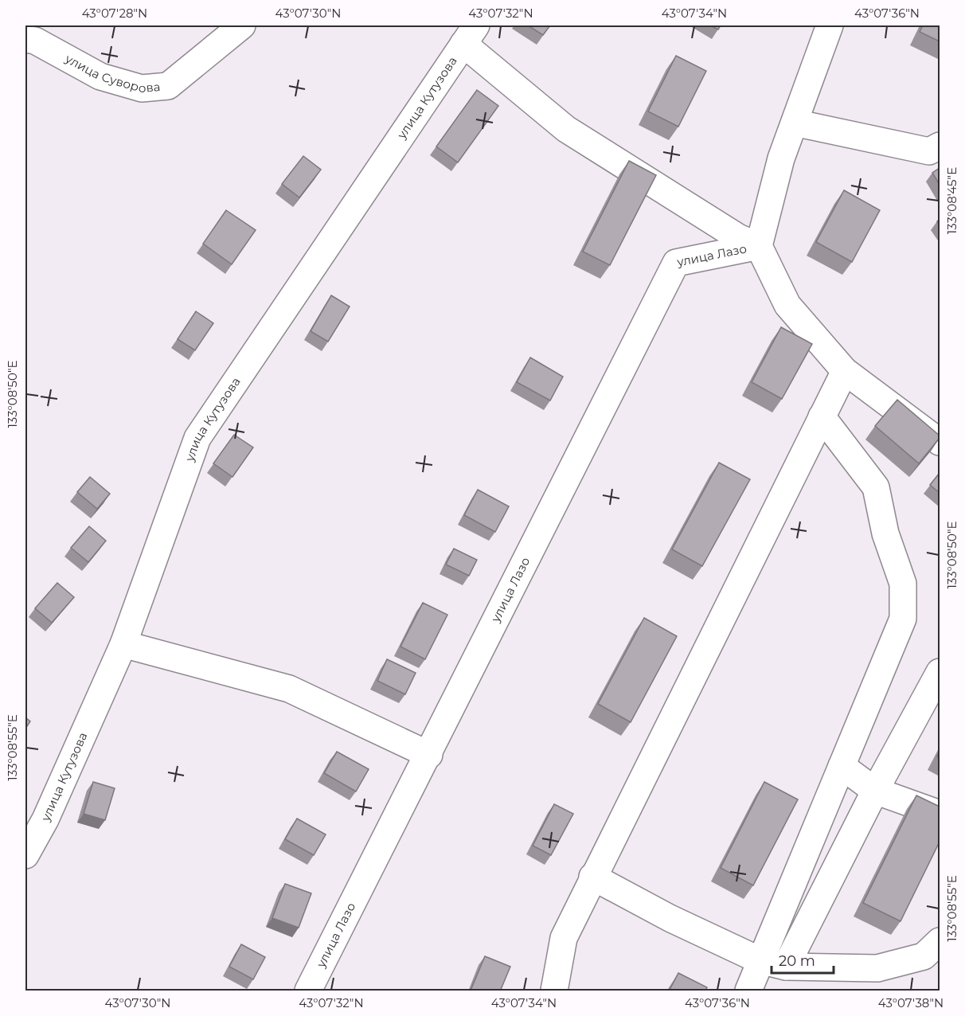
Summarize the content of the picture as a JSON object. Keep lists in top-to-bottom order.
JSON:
{
  "streets": {
    "street": ["улица Суворова", "улица Кутузова", "улица Лазо"]
  },
  "scale_bar": "20 m",
  "coordinates": [
    "43°07'28\"N",
    "43°07'30\"N",
    "43°07'32\"N",
    "43°07'34\"N",
    "43°07'36\"N",
    "133°08'45\"E",
    "133°08'50\"E",
    "133°08'55\"E",
    "43°07'38\"N"
  ]
}
